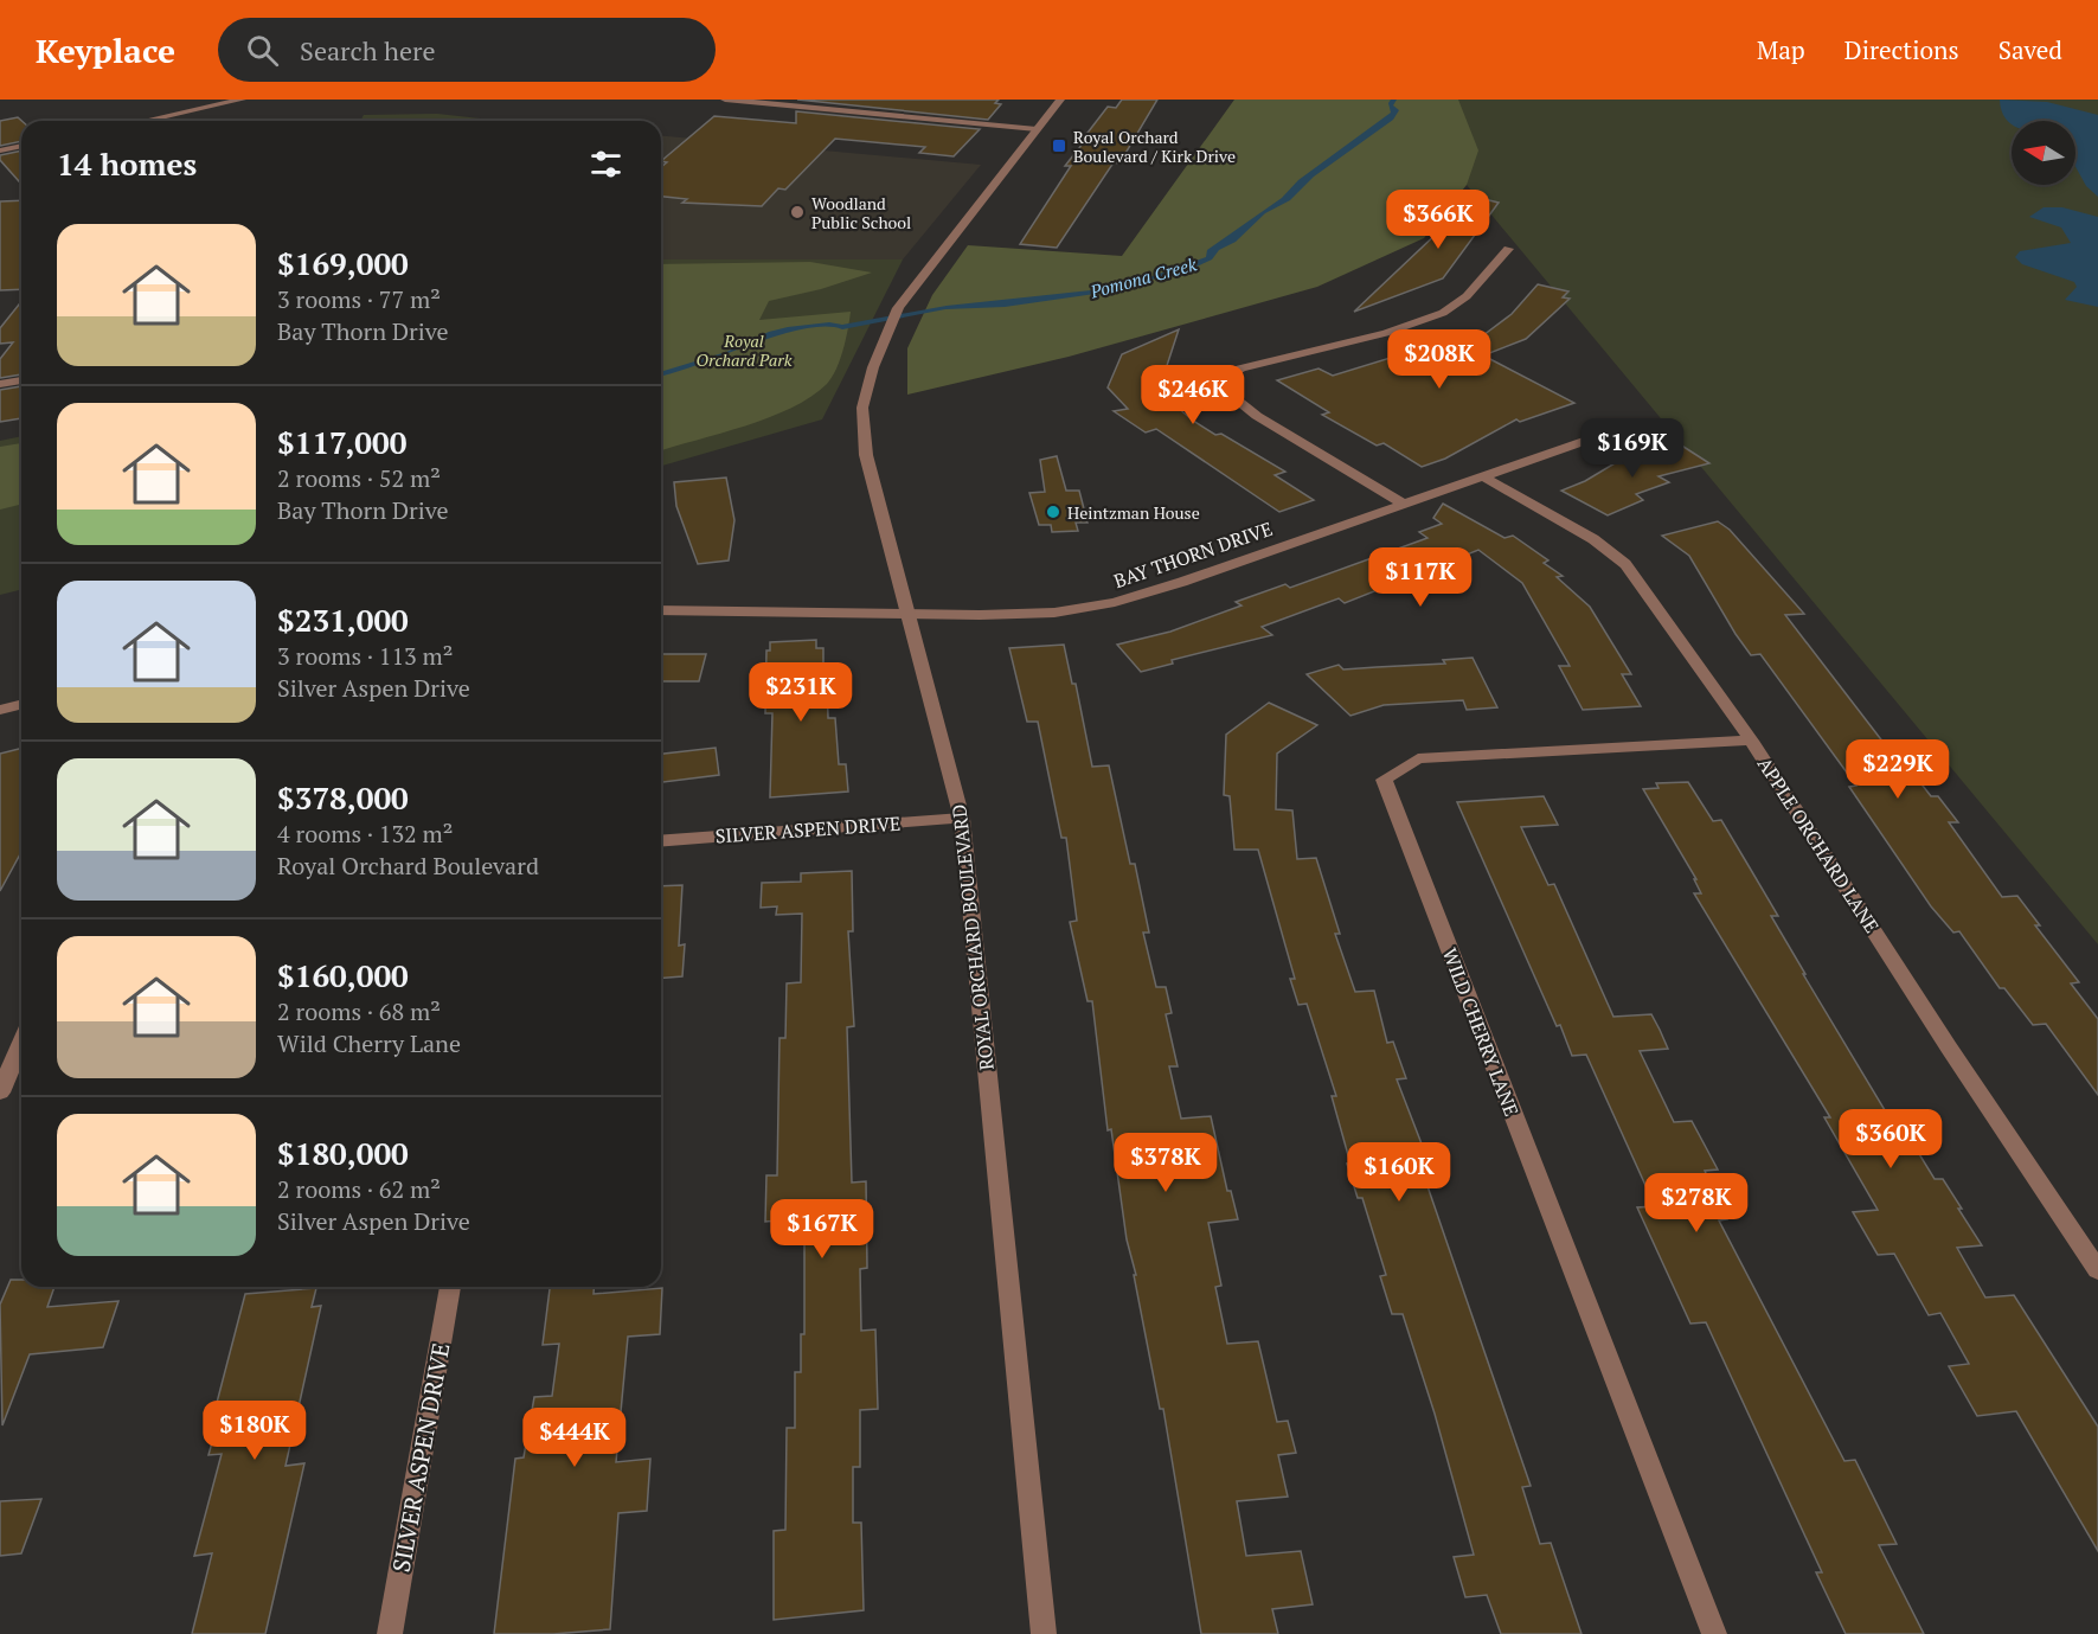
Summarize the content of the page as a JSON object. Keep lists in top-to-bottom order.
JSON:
{
  "streets": {
    "street": [
      "BAY THORN DRIVE",
      "SILVER ASPEN DRIVE",
      "APPLE ORCHARD LANE",
      "ROYAL ORCHARD BOULEVARD",
      "WILD CHERRY LANE"
    ]
  },
  "crossings": [
    ["BAY THORN DRIVE", "APPLE ORCHARD LANE"],
    ["BAY THORN DRIVE", "ROYAL ORCHARD BOULEVARD"],
    ["SILVER ASPEN DRIVE", "ROYAL ORCHARD BOULEVARD"],
    ["APPLE ORCHARD LANE", "WILD CHERRY LANE"]
  ],
  "water": ["Pomona Creek"],
  "parks": ["Royal Orchard Park"],
  "places": {
    "transit": ["Royal Orchard Boulevard / Kirk Drive"],
    "other": ["Woodland Public School", "Heintzman House"]
  },
  "north": "left",
  "page": {
    "header": "Keyplace",
    "search": "Search here",
    "nav": ["Map", "Directions", "Saved"],
    "heading": "14 homes",
    "price": [
      "$366K",
      "$208K",
      "$246K",
      "$169K",
      "$117K",
      "$231K",
      "$229K",
      "$360K",
      "$378K",
      "$160K",
      "$278K",
      "$167K",
      "$180K",
      "$444K"
    ],
    "list": [
      {
        "name": "$169,000",
        "note": "3 rooms · 77 m² · Bay Thorn Drive"
      },
      {
        "name": "$117,000",
        "note": "2 rooms · 52 m² · Bay Thorn Drive"
      },
      {
        "name": "$231,000",
        "note": "3 rooms · 113 m² · Silver Aspen Drive"
      },
      {
        "name": "$378,000",
        "note": "4 rooms · 132 m² · Royal Orchard Boulevard"
      },
      {
        "name": "$160,000",
        "note": "2 rooms · 68 m² · Wild Cherry Lane"
      },
      {
        "name": "$180,000",
        "note": "2 rooms · 62 m² · Silver Aspen Drive"
      }
    ]
  }
}
